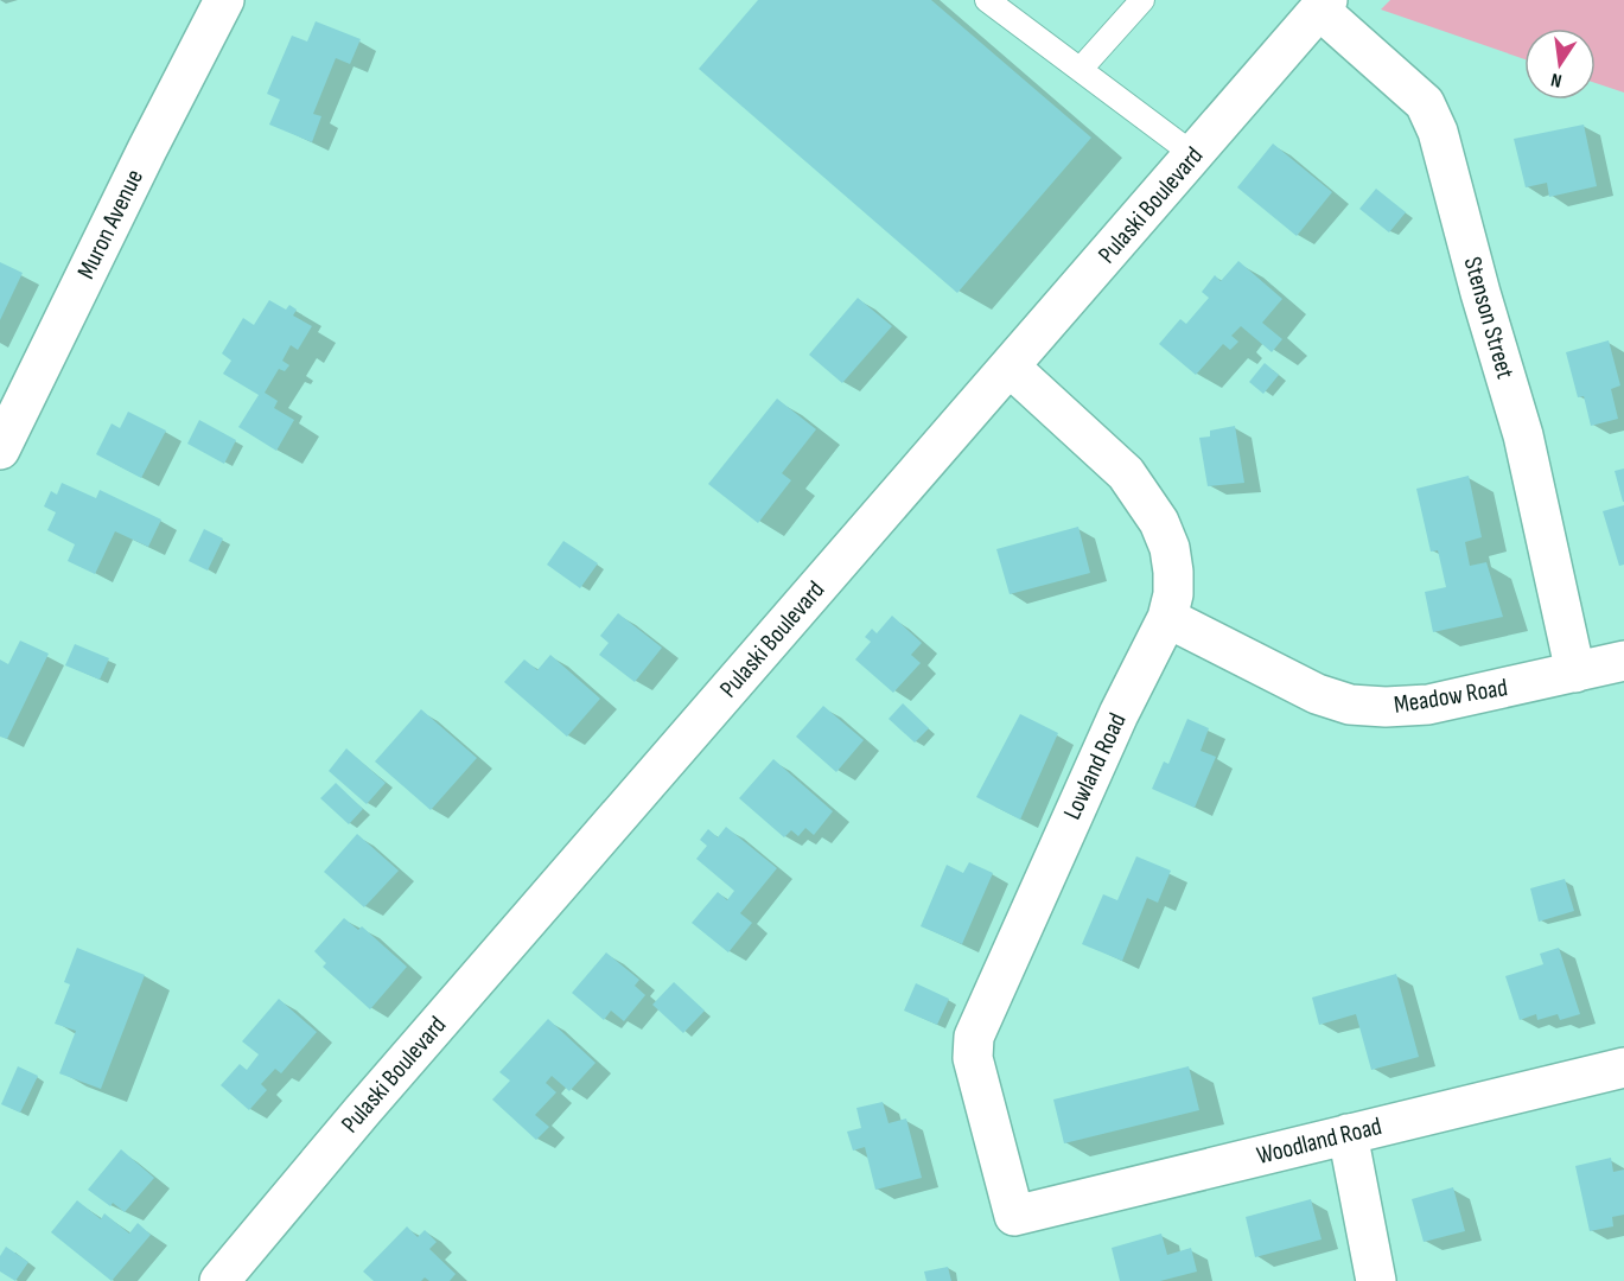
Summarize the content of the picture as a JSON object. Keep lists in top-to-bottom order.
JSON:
{
  "streets": {
    "street": [
      "Pulaski Boulevard",
      "Muron Avenue",
      "Stenson Street",
      "Meadow Road",
      "Lowland Road",
      "Woodland Road"
    ]
  },
  "crossings": [
    ["Pulaski Boulevard", "Stenson Street"],
    ["Pulaski Boulevard", "Lowland Road"],
    ["Stenson Street", "Meadow Road"],
    ["Meadow Road", "Lowland Road"],
    ["Lowland Road", "Woodland Road"]
  ],
  "north": "bottom"
}
